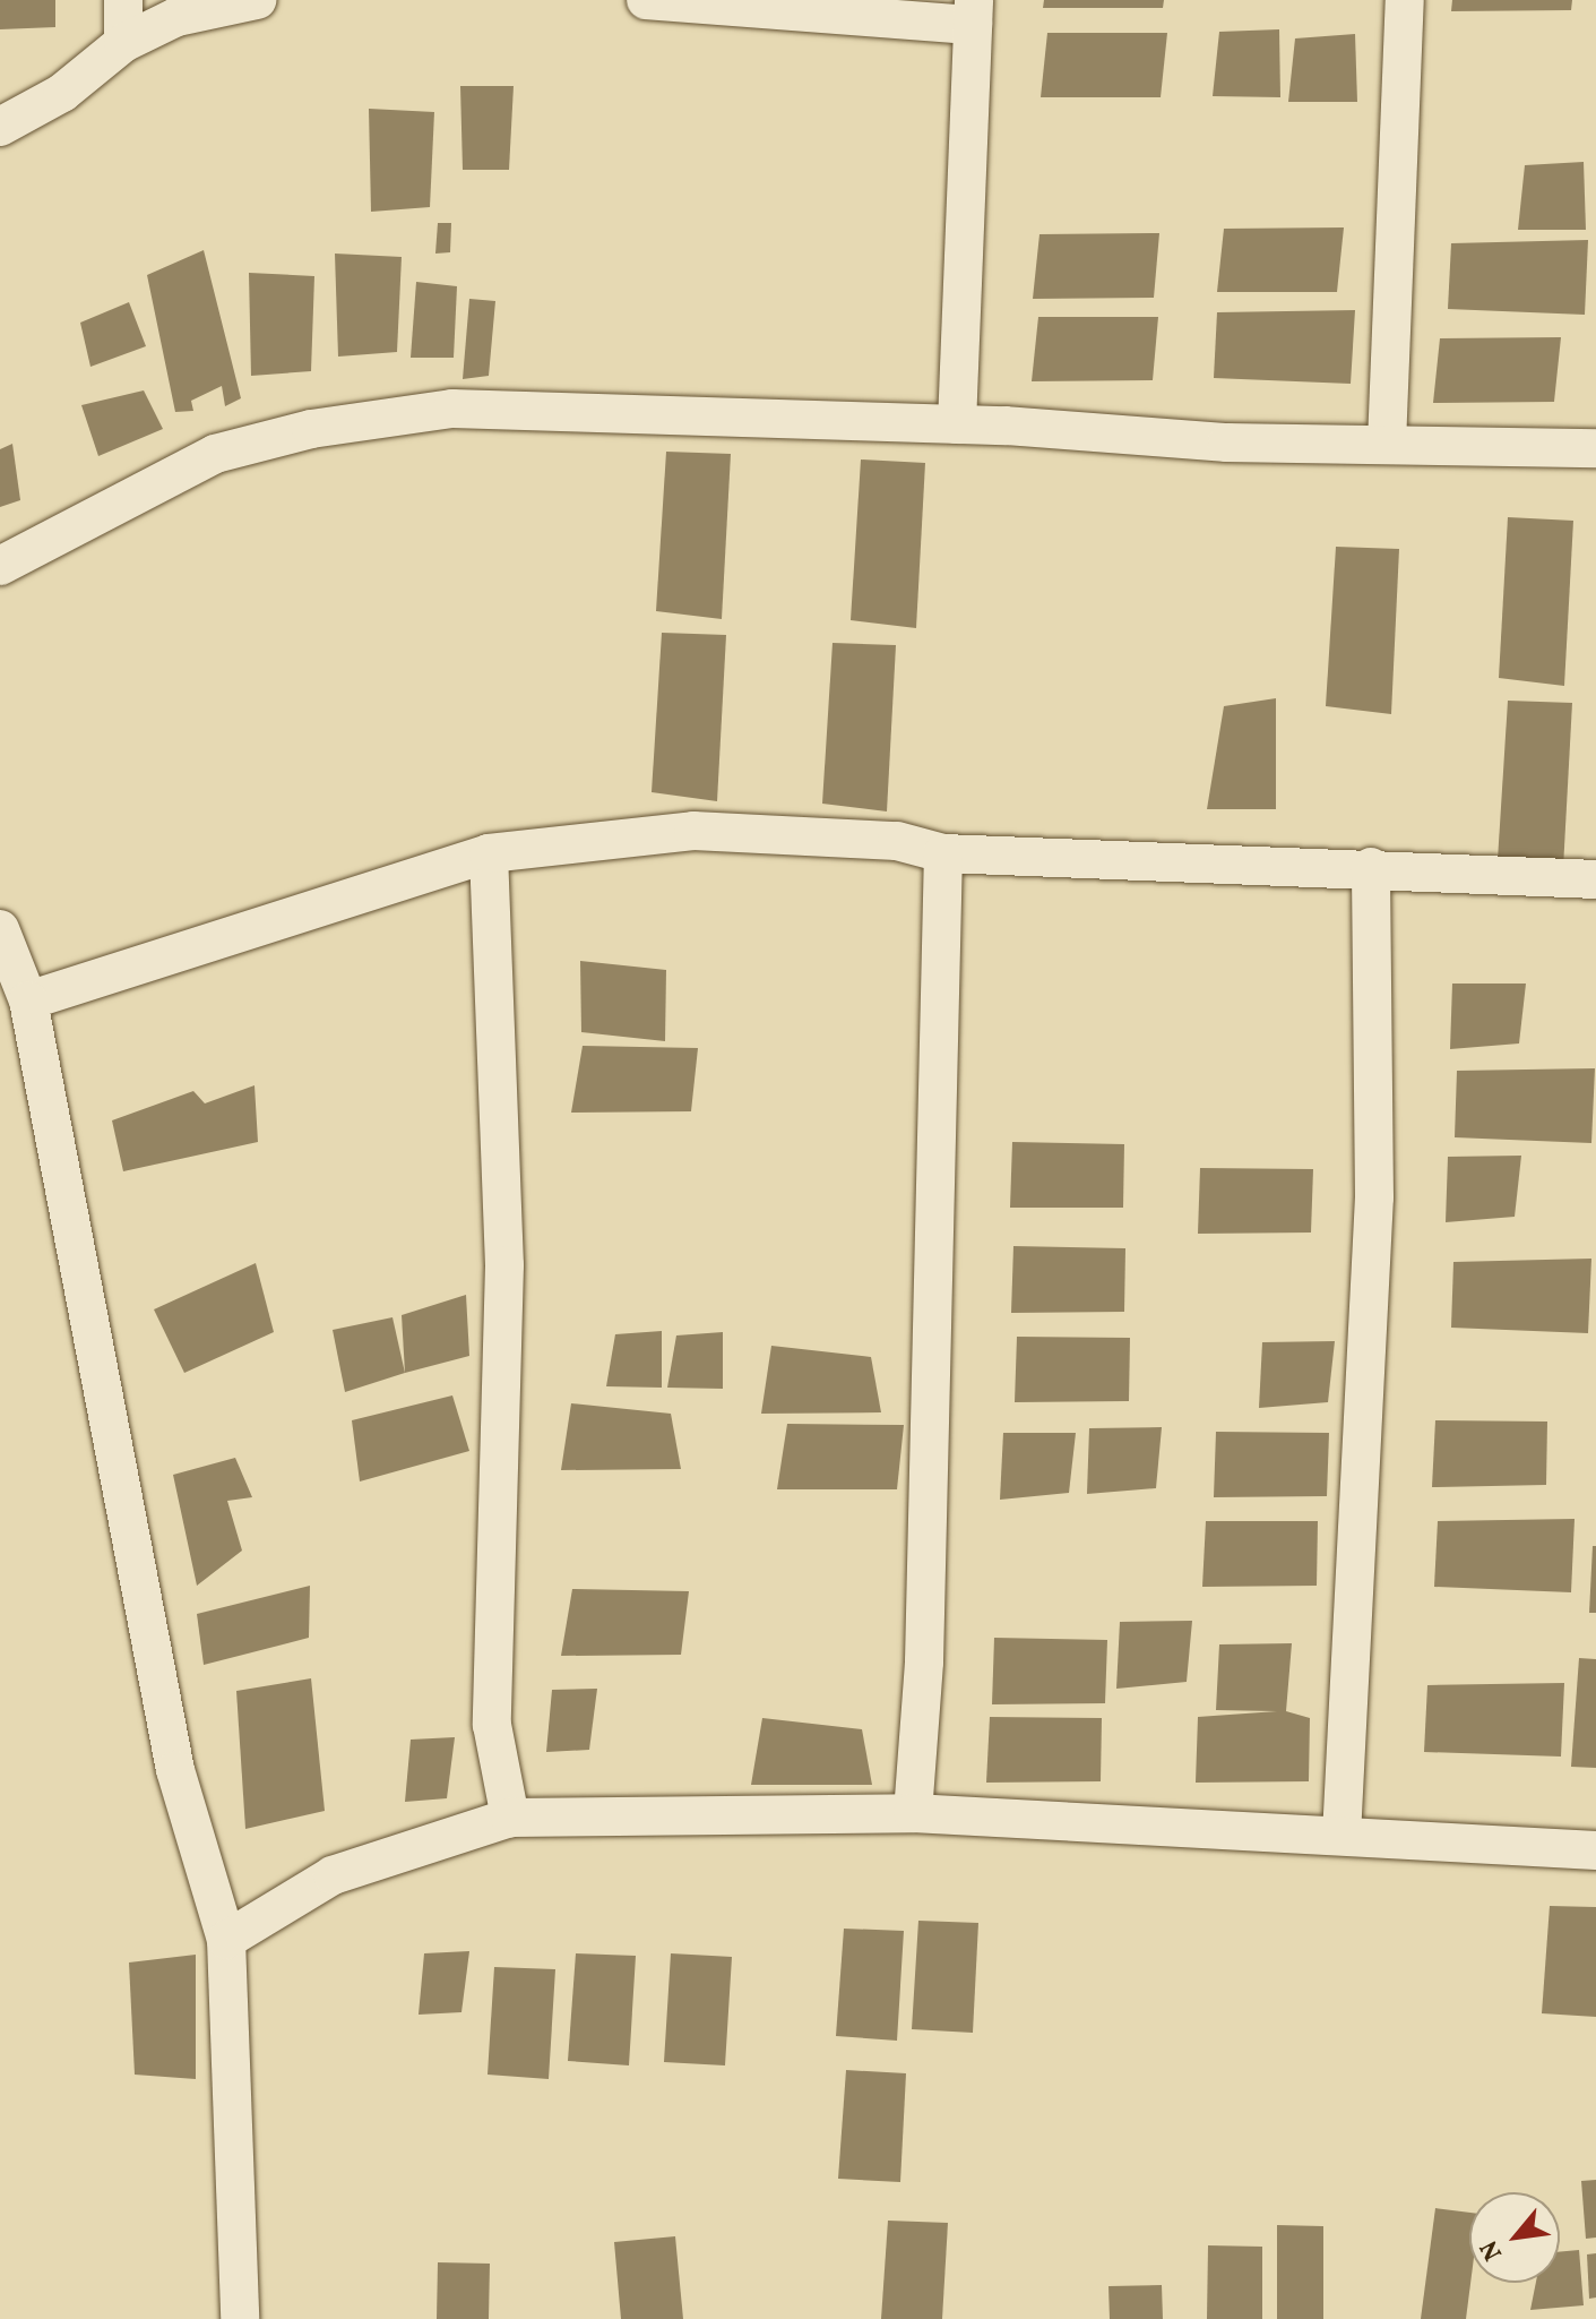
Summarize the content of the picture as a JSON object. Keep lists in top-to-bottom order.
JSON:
{
  "north": "bottom left"
}
